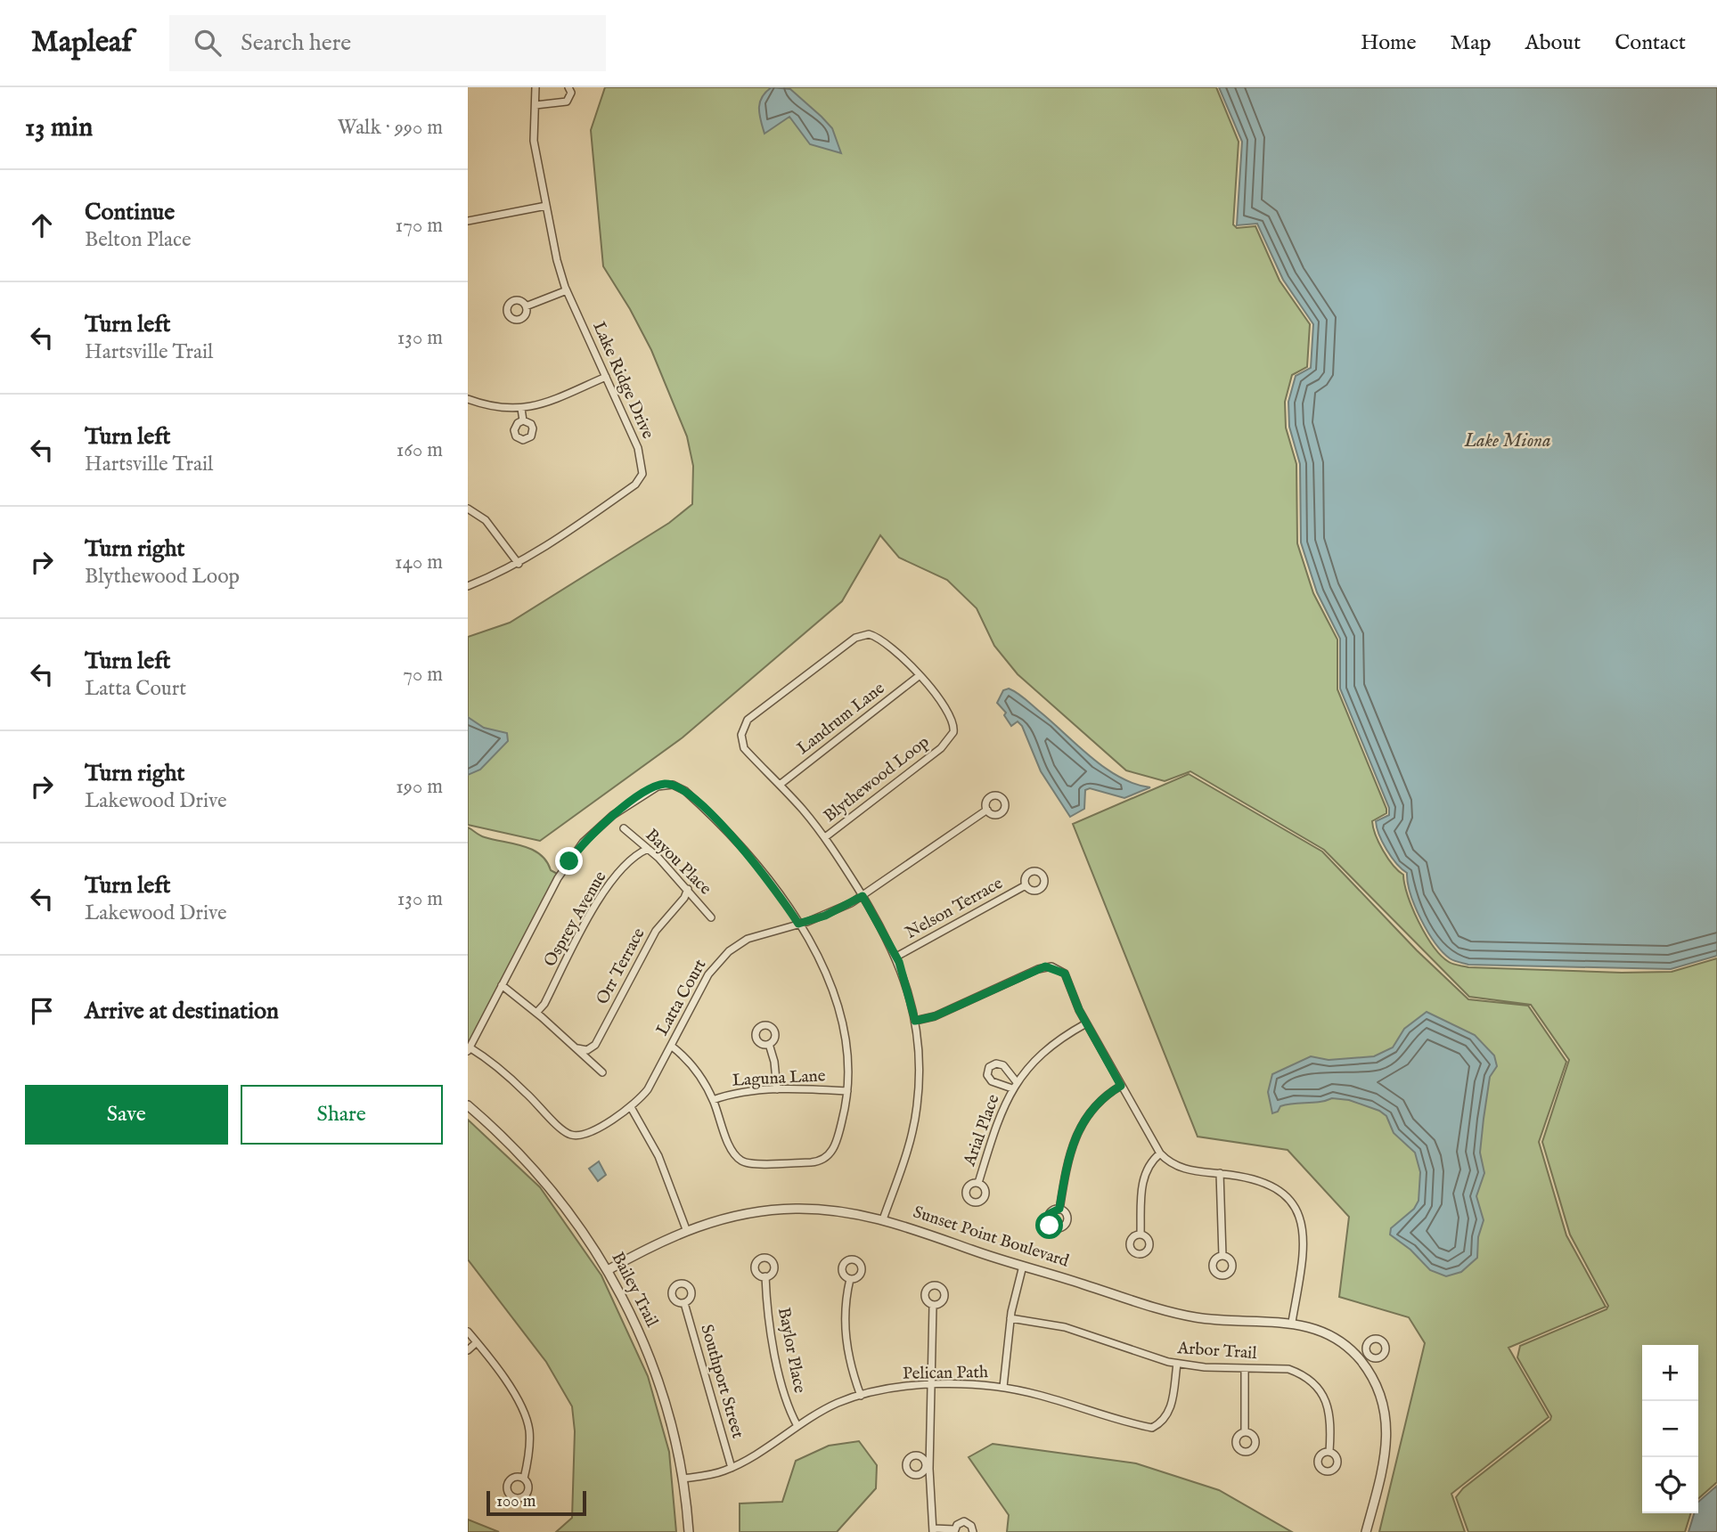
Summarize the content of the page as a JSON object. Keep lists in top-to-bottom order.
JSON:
{
  "streets": {
    "street": [
      "Lake Ridge Drive",
      "Landrum Lane",
      "Blythewood Loop",
      "Bayou Place",
      "Nelson Terrace",
      "Osprey Avenue",
      "Orr Terrace",
      "Latta Court",
      "Laguna Lane",
      "Arial Place",
      "Sunset Point Boulevard",
      "Bailey Trail",
      "Baylor Place",
      "Arbor Trail",
      "Pelican Path",
      "Southport Street"
    ]
  },
  "crossings": [
    ["Landrum Lane", "Blythewood Loop"],
    ["Blythewood Loop", "Nelson Terrace"],
    ["Blythewood Loop", "Latta Court"],
    ["Blythewood Loop", "Sunset Point Boulevard"],
    ["Bayou Place", "Osprey Avenue"],
    ["Bayou Place", "Orr Terrace"],
    ["Sunset Point Boulevard", "Bailey Trail"],
    ["Bailey Trail", "Pelican Path"],
    ["Baylor Place", "Pelican Path"],
    ["Arbor Trail", "Pelican Path"],
    ["Pelican Path", "Southport Street"]
  ],
  "water": ["Lake Miona"],
  "scale_bar": "100 m",
  "page": {
    "header": "Mapleaf",
    "search": "Search here",
    "nav": [
      "Home",
      "Map",
      "About",
      "Contact"
    ],
    "heading": ["13 min", "Walk · 990 m"],
    "list": [
      ["Continue", "Belton Place", "170 m"],
      ["Turn left", "Hartsville Trail", "130 m"],
      ["Turn left", "Hartsville Trail", "160 m"],
      ["Turn right", "Blythewood Loop", "140 m"],
      ["Turn left", "Latta Court", "70 m"],
      ["Turn right", "Lakewood Drive", "190 m"],
      ["Turn left", "Lakewood Drive", "130 m"],
      "Arrive at destination"
    ],
    "buttons": ["Save", "Share"],
    "map_buttons": ["+", "−"],
    "scale": "100 m"
  }
}
